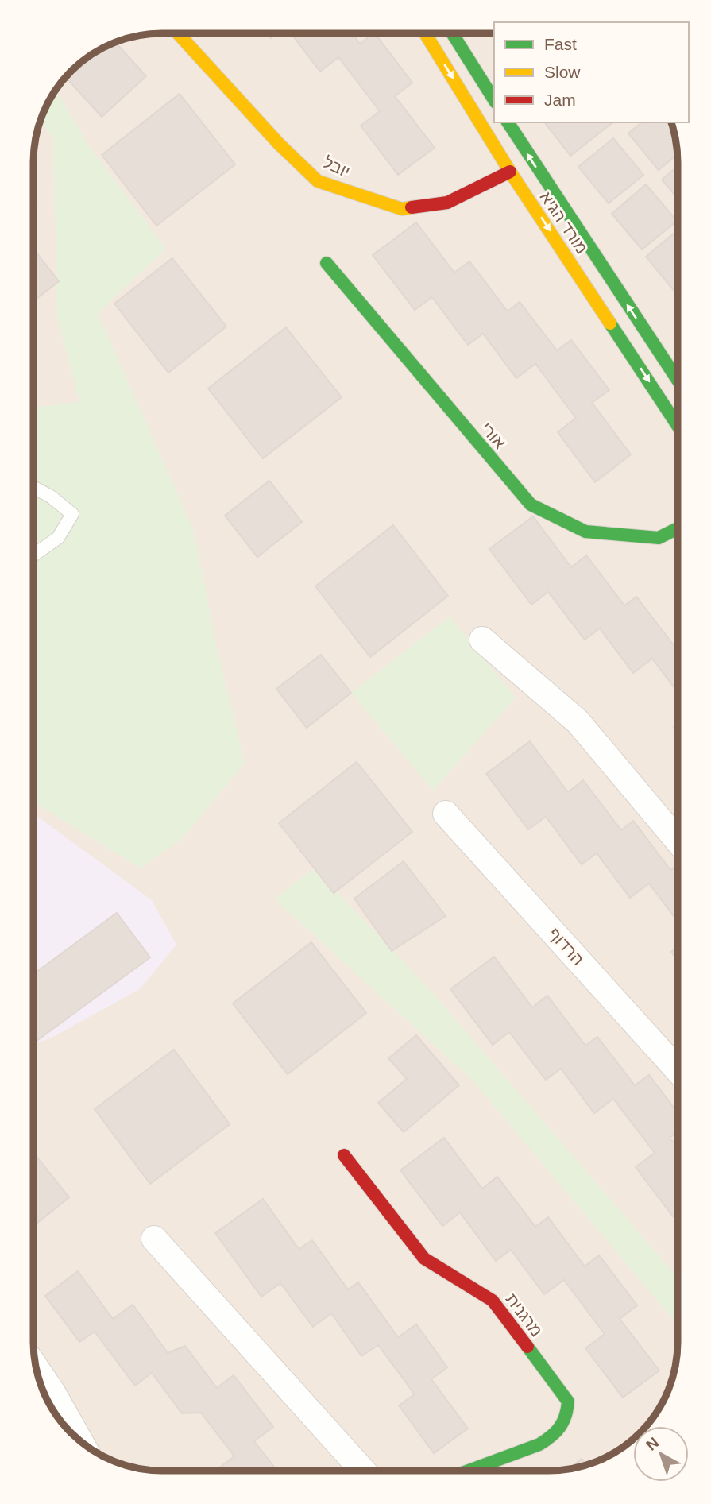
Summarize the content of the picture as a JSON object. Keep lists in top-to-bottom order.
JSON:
{
  "streets": {
    "street": [
      "יובל",
      "מורד הגיא",
      "אורי",
      "הרדוף",
      "מרגנית"
    ]
  },
  "crossings": [
    ["יובל", "מורד הגיא"]
  ],
  "legend": ["Fast", "Slow", "Jam"],
  "north": "top left"
}
